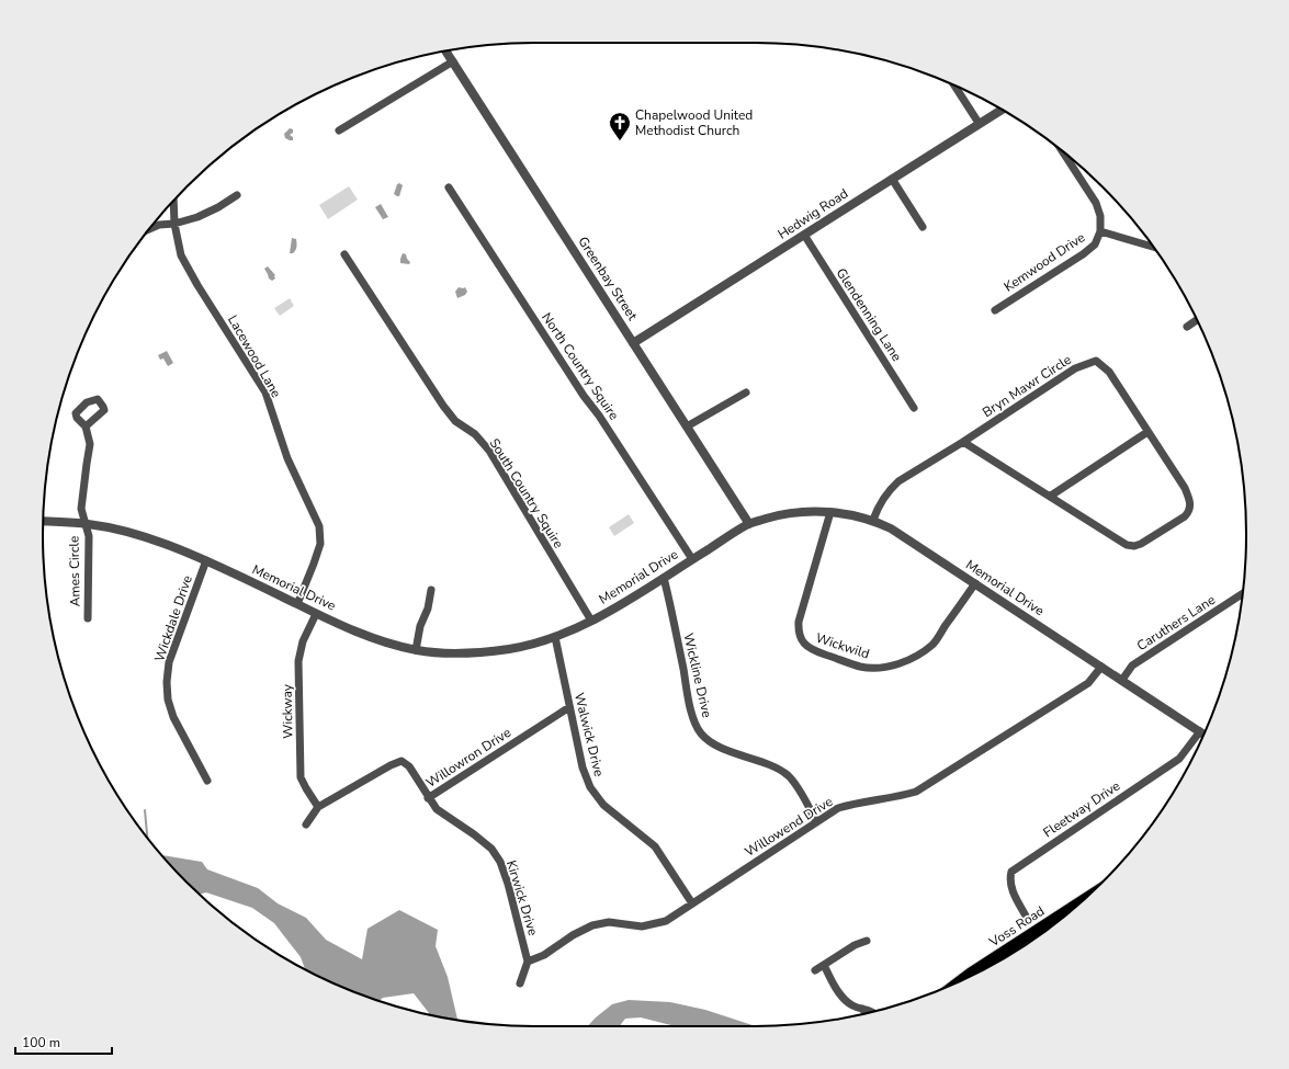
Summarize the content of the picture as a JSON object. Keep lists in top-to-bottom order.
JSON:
{
  "streets": {
    "main road": ["Voss Road"],
    "street": [
      "Hedwig Road",
      "Kemwood Drive",
      "Greenbay Street",
      "Glendenning Lane",
      "Lacewood Lane",
      "North Country Squire",
      "Bryn Mawr Circle",
      "South Country Squire",
      "Ames Circle",
      "Memorial Drive",
      "Wickdale Drive",
      "Caruthers Lane",
      "Wickwild",
      "Wickline Drive",
      "Wickway",
      "Walwick Drive",
      "Willowron Drive",
      "Fleetway Drive",
      "Willowend Drive",
      "Kirwick Drive"
    ]
  },
  "crossings": [
    ["Hedwig Road", "Greenbay Street"],
    ["Hedwig Road", "Glendenning Lane"],
    ["Greenbay Street", "Memorial Drive"],
    ["Lacewood Lane", "Memorial Drive"],
    ["North Country Squire", "Memorial Drive"],
    ["Bryn Mawr Circle", "Memorial Drive"],
    ["South Country Squire", "Memorial Drive"],
    ["Ames Circle", "Memorial Drive"],
    ["Memorial Drive", "Wickdale Drive"],
    ["Memorial Drive", "Caruthers Lane"],
    ["Memorial Drive", "Wickwild"],
    ["Memorial Drive", "Wickline Drive"],
    ["Memorial Drive", "Wickway"],
    ["Memorial Drive", "Walwick Drive"],
    ["Memorial Drive", "Fleetway Drive"],
    ["Memorial Drive", "Willowend Drive"],
    ["Wickline Drive", "Willowend Drive"],
    ["Wickway", "Willowron Drive"],
    ["Walwick Drive", "Willowron Drive"],
    ["Walwick Drive", "Willowend Drive"],
    ["Willowron Drive", "Kirwick Drive"],
    ["Willowend Drive", "Kirwick Drive"]
  ],
  "places": {
    "church": ["Chapelwood United Methodist Church"]
  },
  "scale_bar": "100 m"
}
